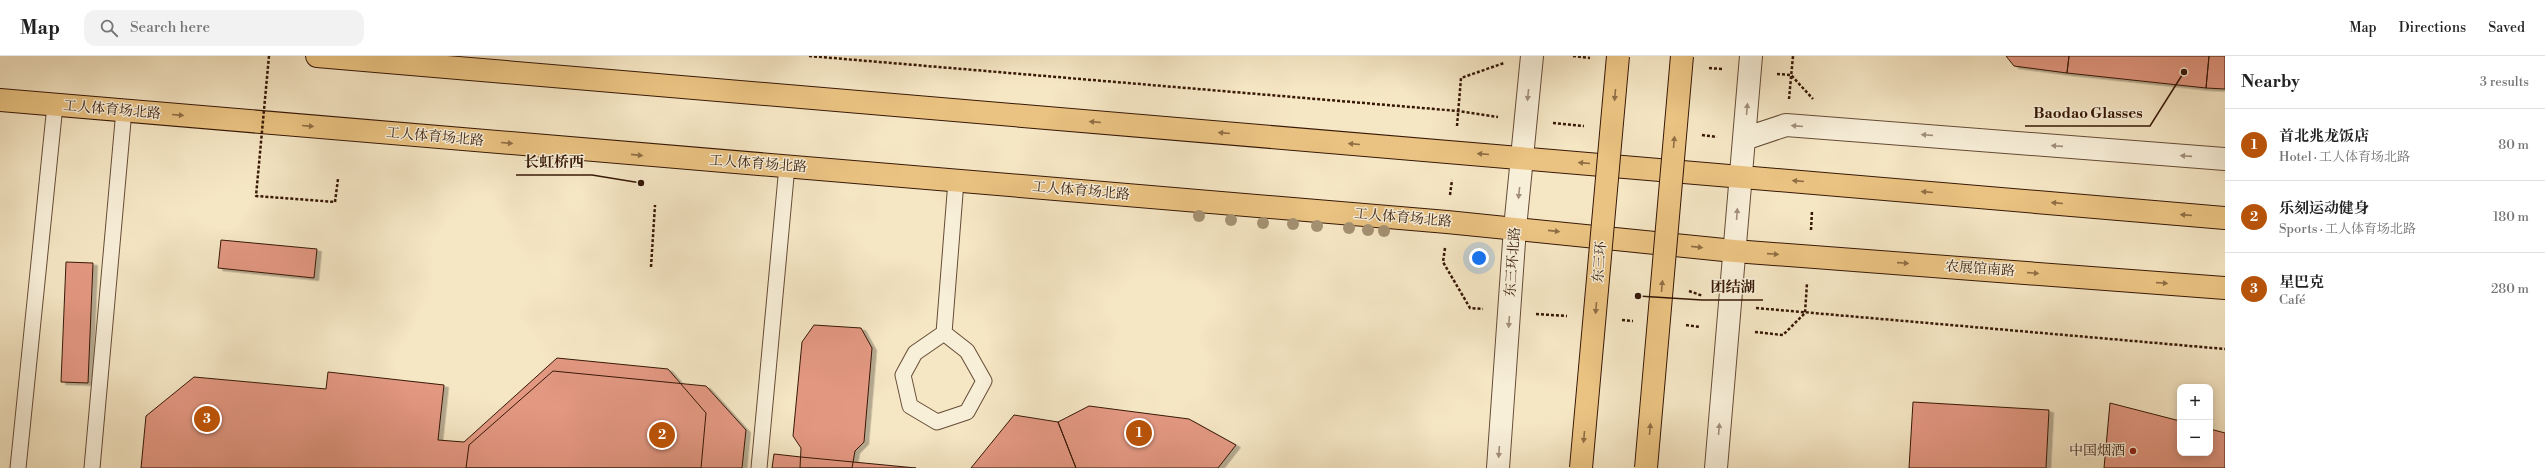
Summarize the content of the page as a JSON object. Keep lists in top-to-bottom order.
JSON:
{
  "streets": {
    "main road": ["工人体育场北路", "东三环", "农展馆南路"],
    "street": ["东三环北路"]
  },
  "crossings": [
    ["工人体育场北路", "东三环北路"],
    ["工人体育场北路", "农展馆南路"]
  ],
  "one_way": ["东三环北路"],
  "places": [
    "Baodao Glasses",
    "长虹桥西",
    "团结湖",
    "中国烟酒"
  ],
  "page": {
    "header": "Map",
    "search": "Search here",
    "nav": ["Map", "Directions", "Saved"],
    "heading": ["Nearby", "3 results"],
    "list": [
      {
        "mark": "1",
        "name": "首北兆龙饭店",
        "note": "Hotel · 工人体育场北路",
        "value": "80 m"
      },
      {
        "mark": "2",
        "name": "乐刻运动健身",
        "note": "Sports · 工人体育场北路",
        "value": "180 m"
      },
      {
        "mark": "3",
        "name": "星巴克",
        "note": "Café",
        "value": "280 m"
      }
    ],
    "map_buttons": ["+", "−"],
    "pins": ["3", "1", "2"]
  }
}
